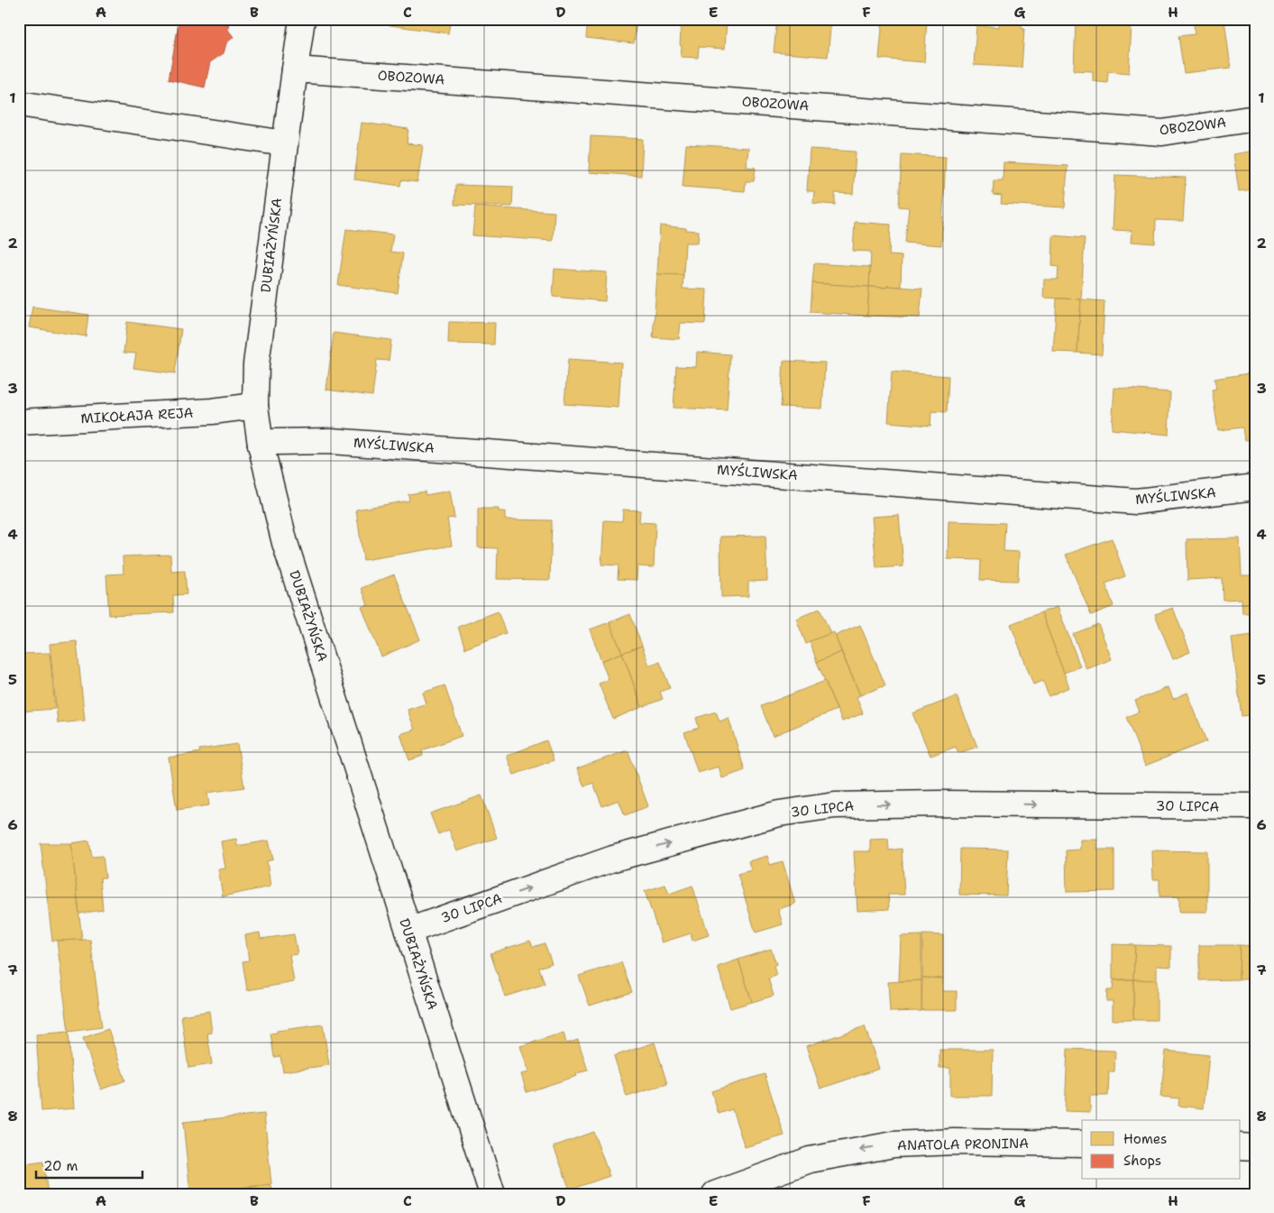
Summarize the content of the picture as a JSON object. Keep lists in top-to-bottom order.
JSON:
{
  "streets": {
    "street": [
      "OBOZOWA",
      "DUBIAŻYŃSKA",
      "MIKOŁAJA REJA",
      "MYŚLIWSKA",
      "30 LIPCA",
      "ANATOLA PRONINA"
    ]
  },
  "crossings": [
    ["OBOZOWA", "DUBIAŻYŃSKA"],
    ["DUBIAŻYŃSKA", "MIKOŁAJA REJA"],
    ["DUBIAŻYŃSKA", "MYŚLIWSKA"],
    ["DUBIAŻYŃSKA", "30 LIPCA"]
  ],
  "one_way": ["30 LIPCA", "ANATOLA PRONINA"],
  "legend": ["Homes", "Shops"],
  "scale_bar": "20 m",
  "grid": {
    "columns": [
      "A",
      "B",
      "C",
      "D",
      "E",
      "F",
      "G",
      "H"
    ],
    "rows": [
      "1",
      "2",
      "3",
      "4",
      "5",
      "6",
      "7",
      "8"
    ]
  }
}
